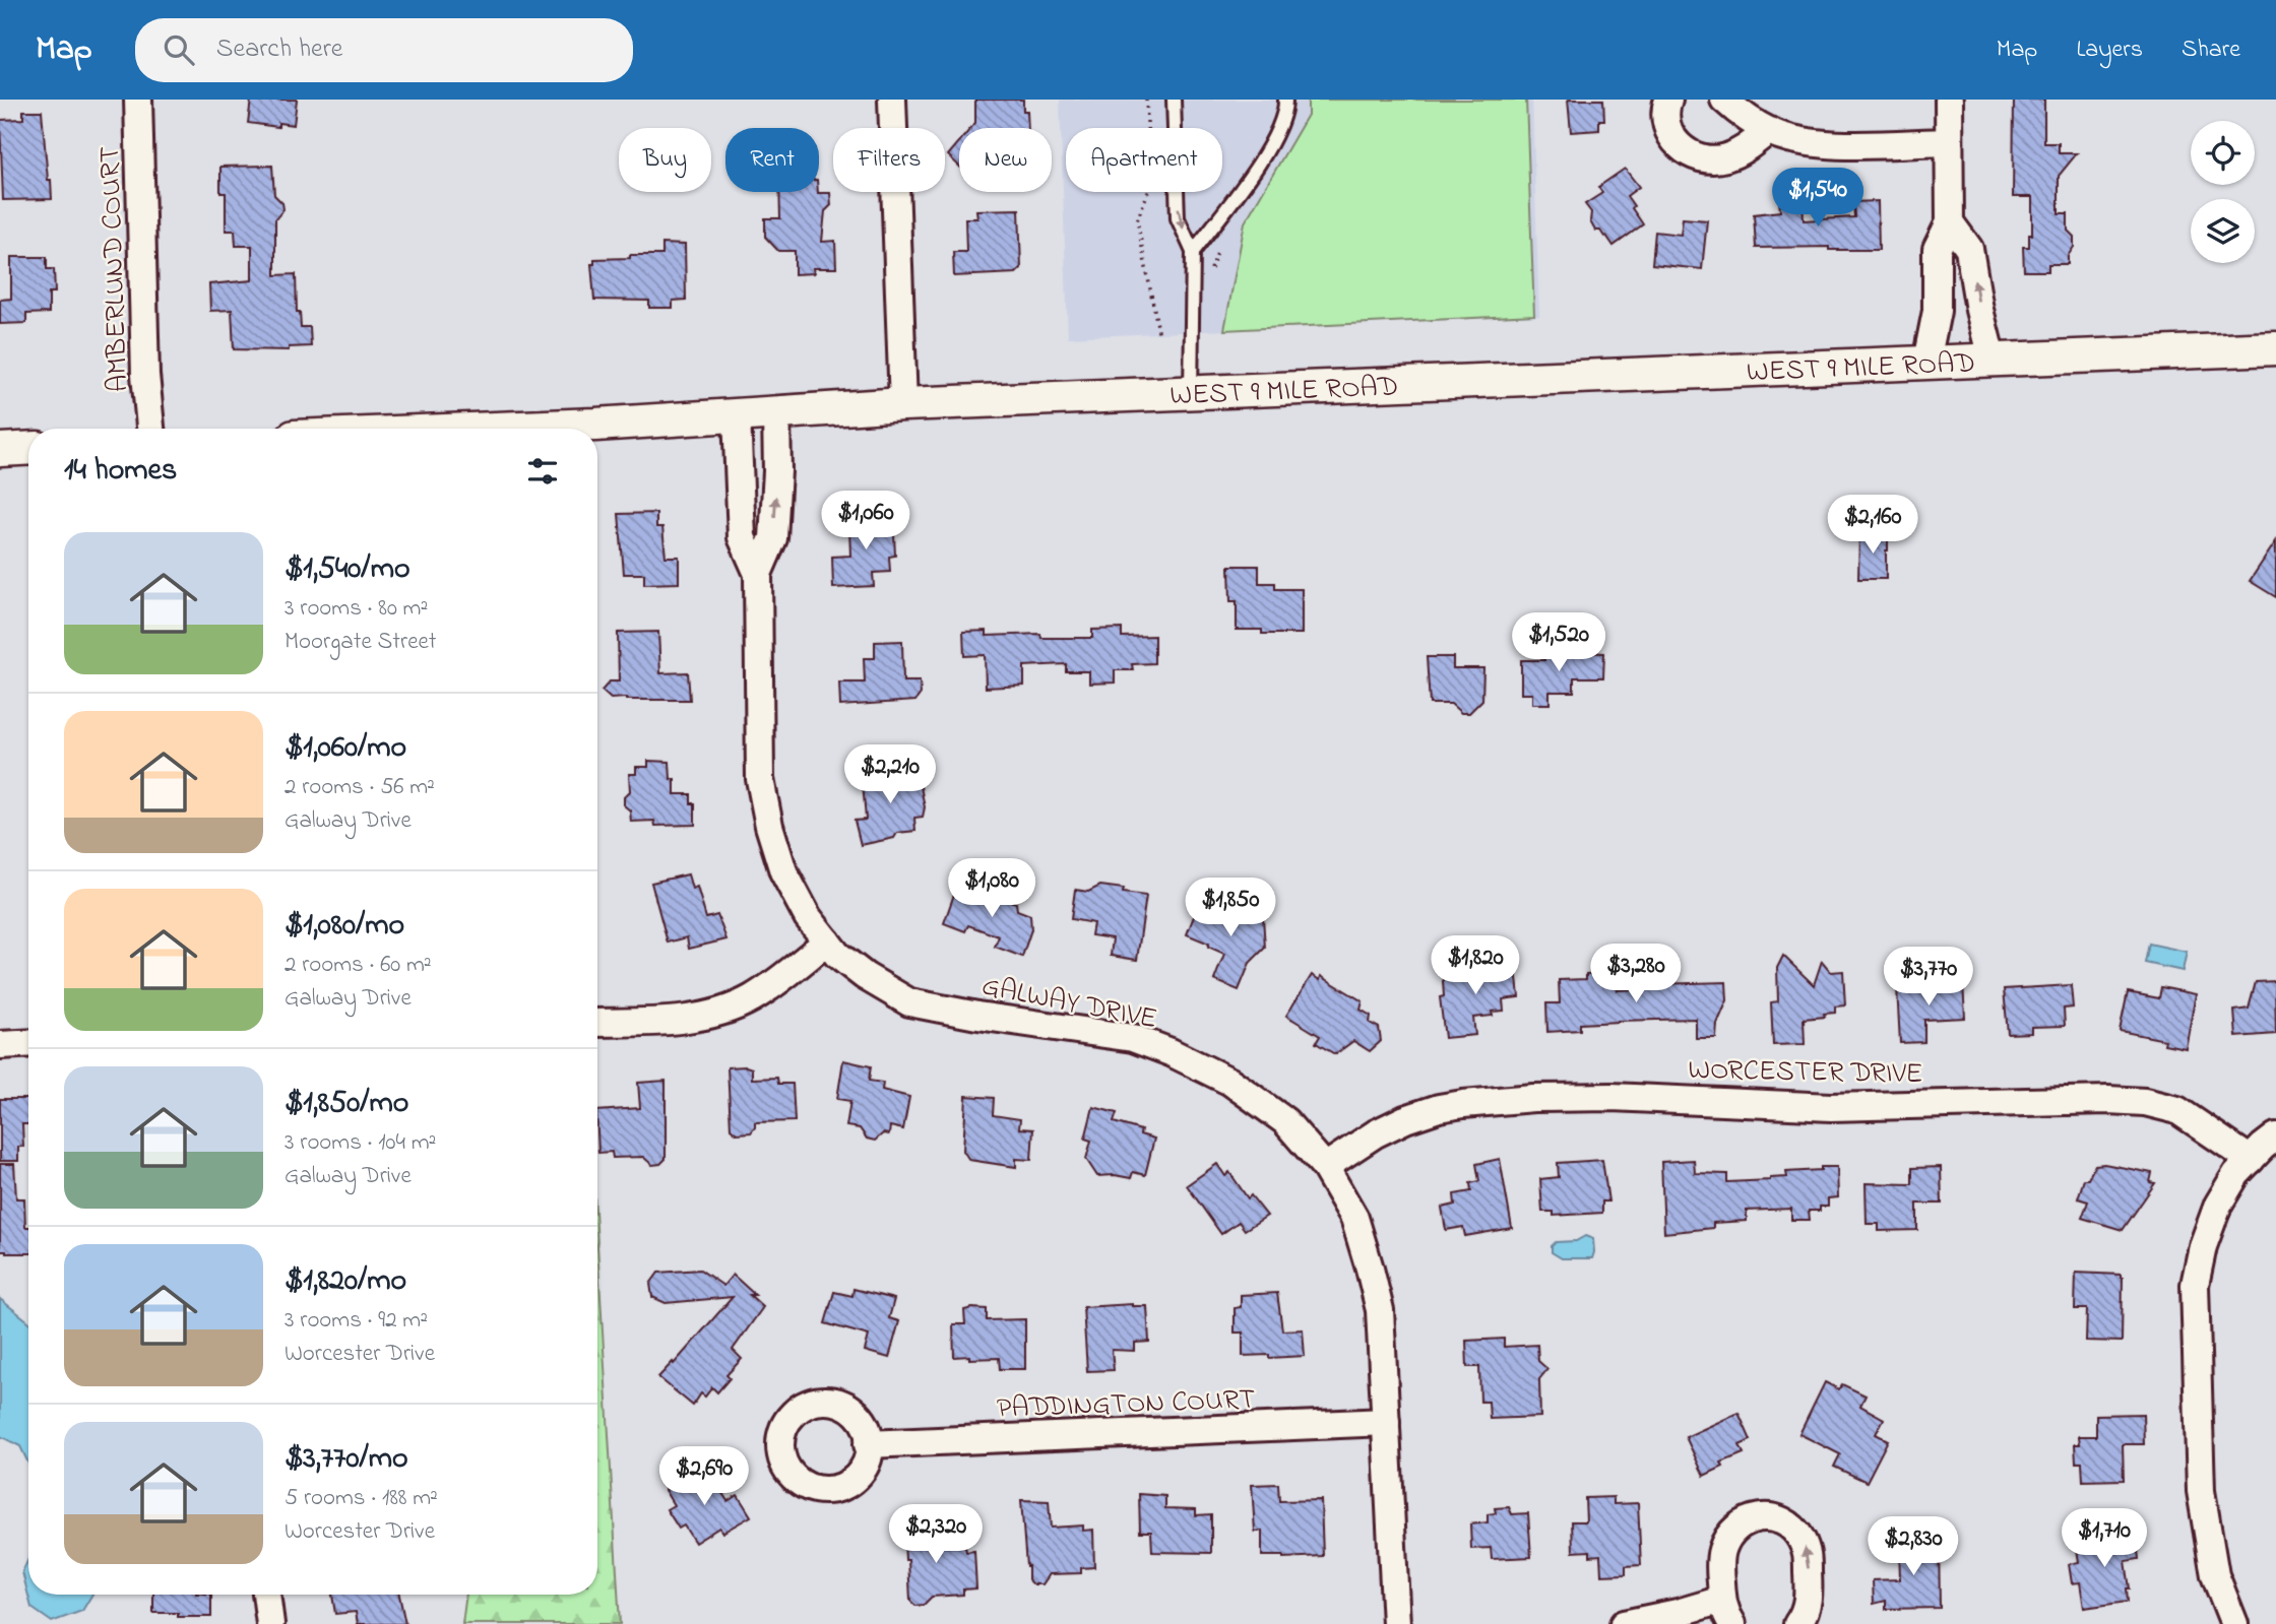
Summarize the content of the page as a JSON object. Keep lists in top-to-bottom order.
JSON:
{
  "streets": {
    "street": [
      "AMBERLUND COURT",
      "WEST 9 MILE ROAD",
      "GALWAY DRIVE",
      "WORCESTER DRIVE",
      "PADDINGTON COURT"
    ]
  },
  "crossings": [
    ["WEST 9 MILE ROAD", "GALWAY DRIVE"],
    ["GALWAY DRIVE", "WORCESTER DRIVE"],
    ["GALWAY DRIVE", "PADDINGTON COURT"]
  ],
  "page": {
    "header": "Map",
    "search": "Search here",
    "nav": ["Map", "Layers", "Share"],
    "chip": [
      "Buy",
      "Rent",
      "Filters",
      "New",
      "Apartment"
    ],
    "price": [
      "$1,540",
      "$1,060",
      "$2,160",
      "$1,520",
      "$2,210",
      "$1,080",
      "$1,850",
      "$1,820",
      "$3,280",
      "$3,770",
      "$2,690",
      "$2,320",
      "$1,710",
      "$2,830"
    ],
    "heading": "14 homes",
    "list": [
      {
        "name": "$1,540/mo",
        "note": "3 rooms · 80 m² · Moorgate Street"
      },
      {
        "name": "$1,060/mo",
        "note": "2 rooms · 56 m² · Galway Drive"
      },
      {
        "name": "$1,080/mo",
        "note": "2 rooms · 60 m² · Galway Drive"
      },
      {
        "name": "$1,850/mo",
        "note": "3 rooms · 104 m² · Galway Drive"
      },
      {
        "name": "$1,820/mo",
        "note": "3 rooms · 92 m² · Worcester Drive"
      },
      {
        "name": "$3,770/mo",
        "note": "5 rooms · 188 m² · Worcester Drive"
      }
    ]
  }
}
